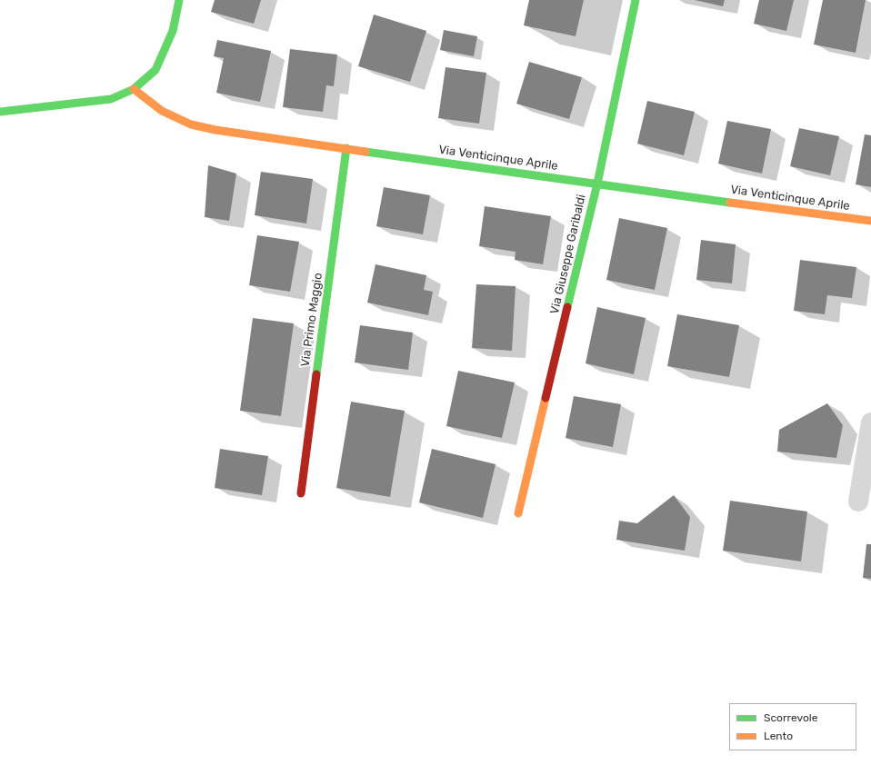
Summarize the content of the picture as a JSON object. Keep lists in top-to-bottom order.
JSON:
{
  "streets": {
    "street": ["Via Venticinque Aprile", "Via Giuseppe Garibaldi", "Via Primo Maggio"]
  },
  "crossings": [
    ["Via Venticinque Aprile", "Via Giuseppe Garibaldi"],
    ["Via Venticinque Aprile", "Via Primo Maggio"]
  ],
  "legend": ["Scorrevole", "Lento"]
}
